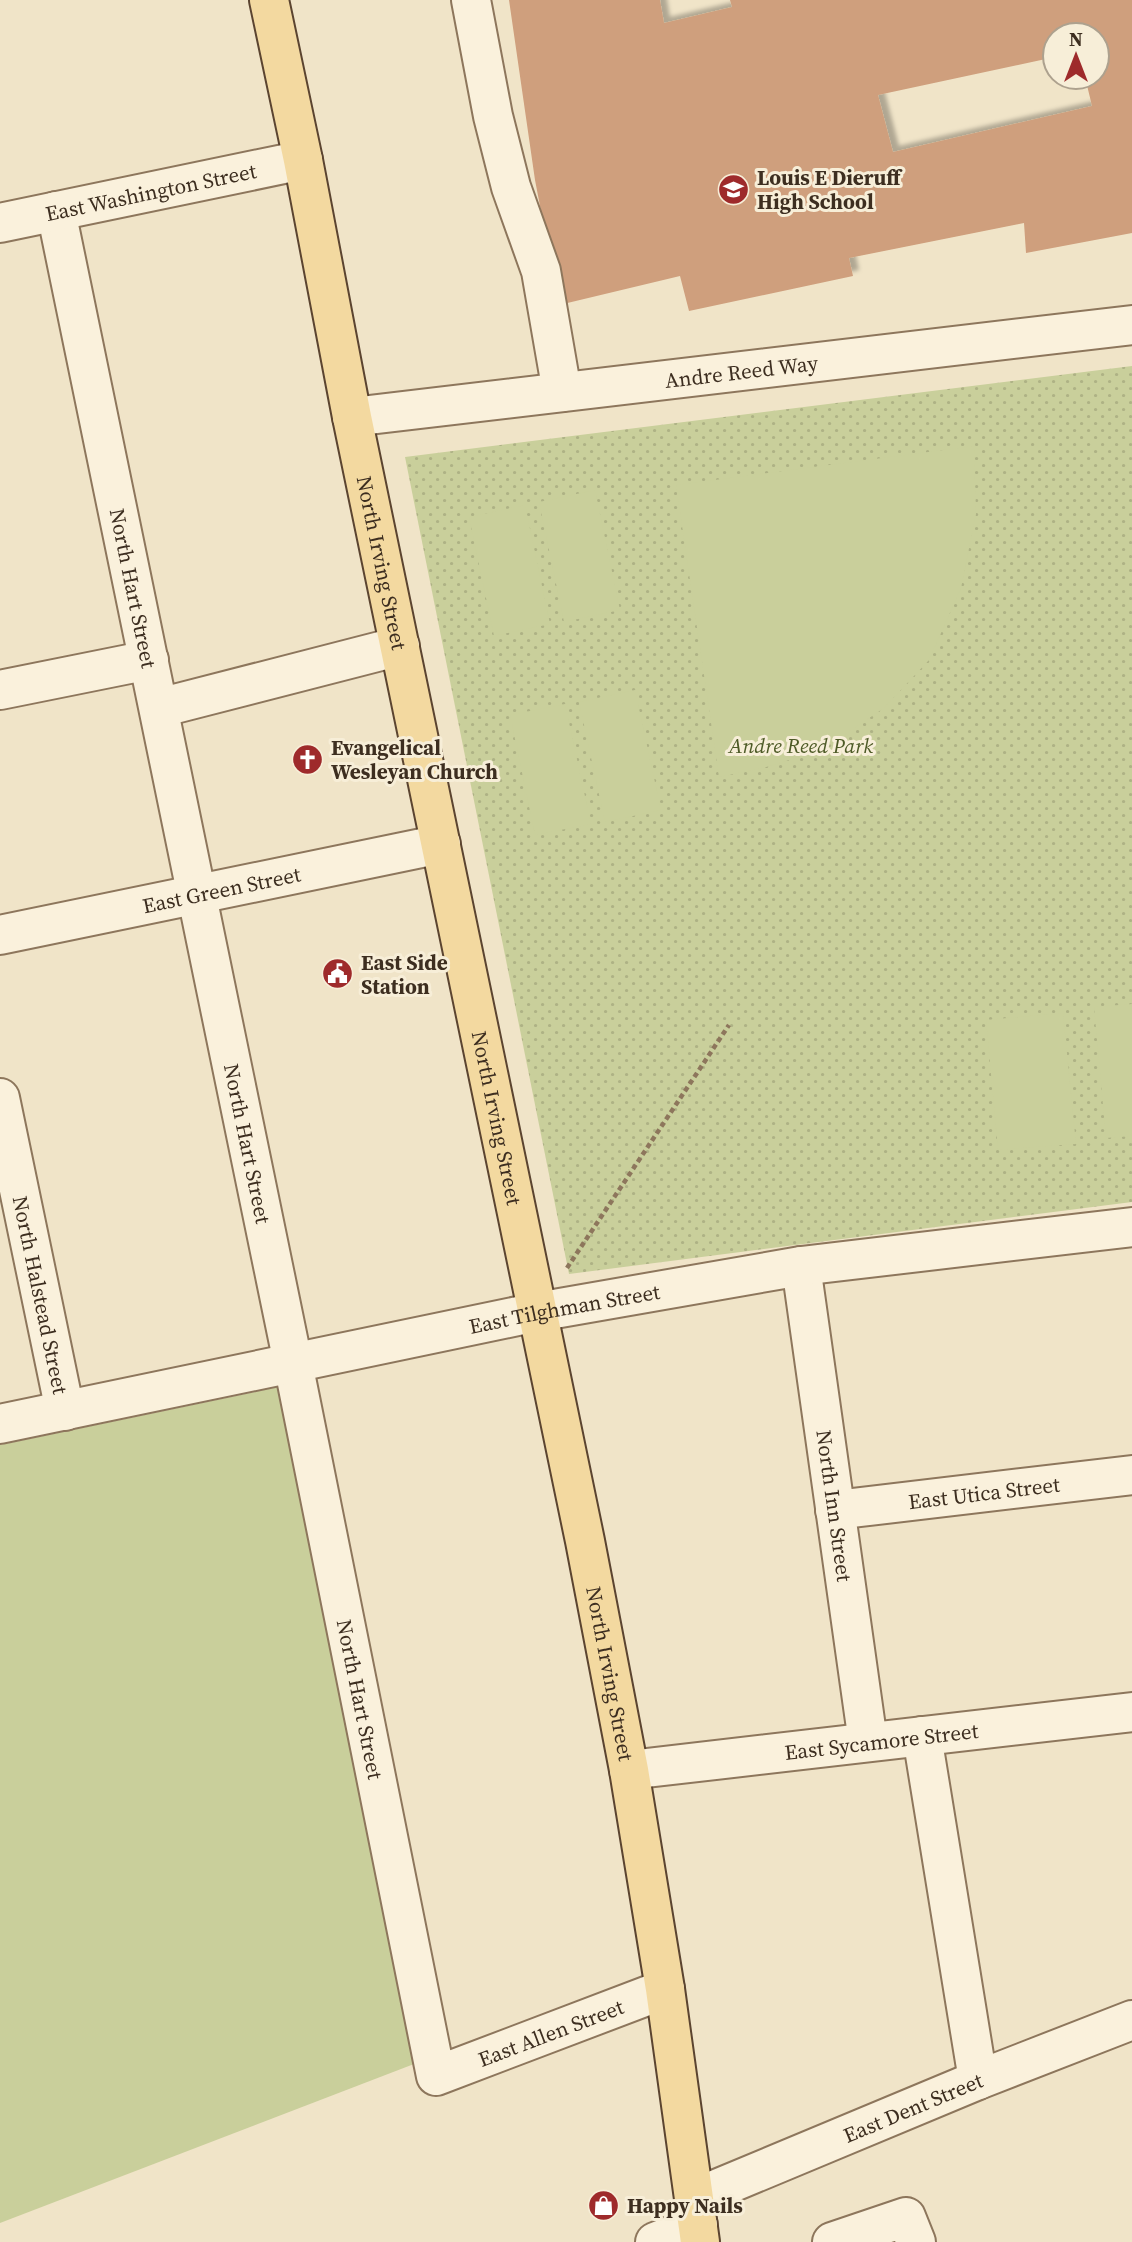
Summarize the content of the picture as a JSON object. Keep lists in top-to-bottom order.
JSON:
{
  "streets": {
    "main road": ["North Irving Street"],
    "street": [
      "East Washington Street",
      "Andre Reed Way",
      "North Hart Street",
      "East Green Street",
      "North Halstead Street",
      "East Tilghman Street",
      "East Utica Street",
      "North Inn Street",
      "East Sycamore Street",
      "East Allen Street",
      "East Dent Street"
    ]
  },
  "crossings": [
    ["East Washington Street", "North Irving Street"],
    ["East Washington Street", "North Hart Street"],
    ["Andre Reed Way", "North Irving Street"],
    ["North Irving Street", "East Green Street"],
    ["North Irving Street", "East Tilghman Street"],
    ["North Irving Street", "East Sycamore Street"],
    ["North Irving Street", "East Allen Street"],
    ["North Irving Street", "East Dent Street"],
    ["North Hart Street", "East Green Street"],
    ["North Hart Street", "East Tilghman Street"],
    ["North Hart Street", "East Allen Street"],
    ["North Halstead Street", "East Tilghman Street"],
    ["East Tilghman Street", "North Inn Street"],
    ["East Utica Street", "North Inn Street"],
    ["North Inn Street", "East Sycamore Street"]
  ],
  "parks": ["Andre Reed Park"],
  "places": {
    "school or university": ["Louis E Dieruff High School"],
    "church": ["Evangelical Wesleyan Church"],
    "public building": ["East Side Station"],
    "shop": ["Happy Nails"]
  },
  "north": "top"
}
